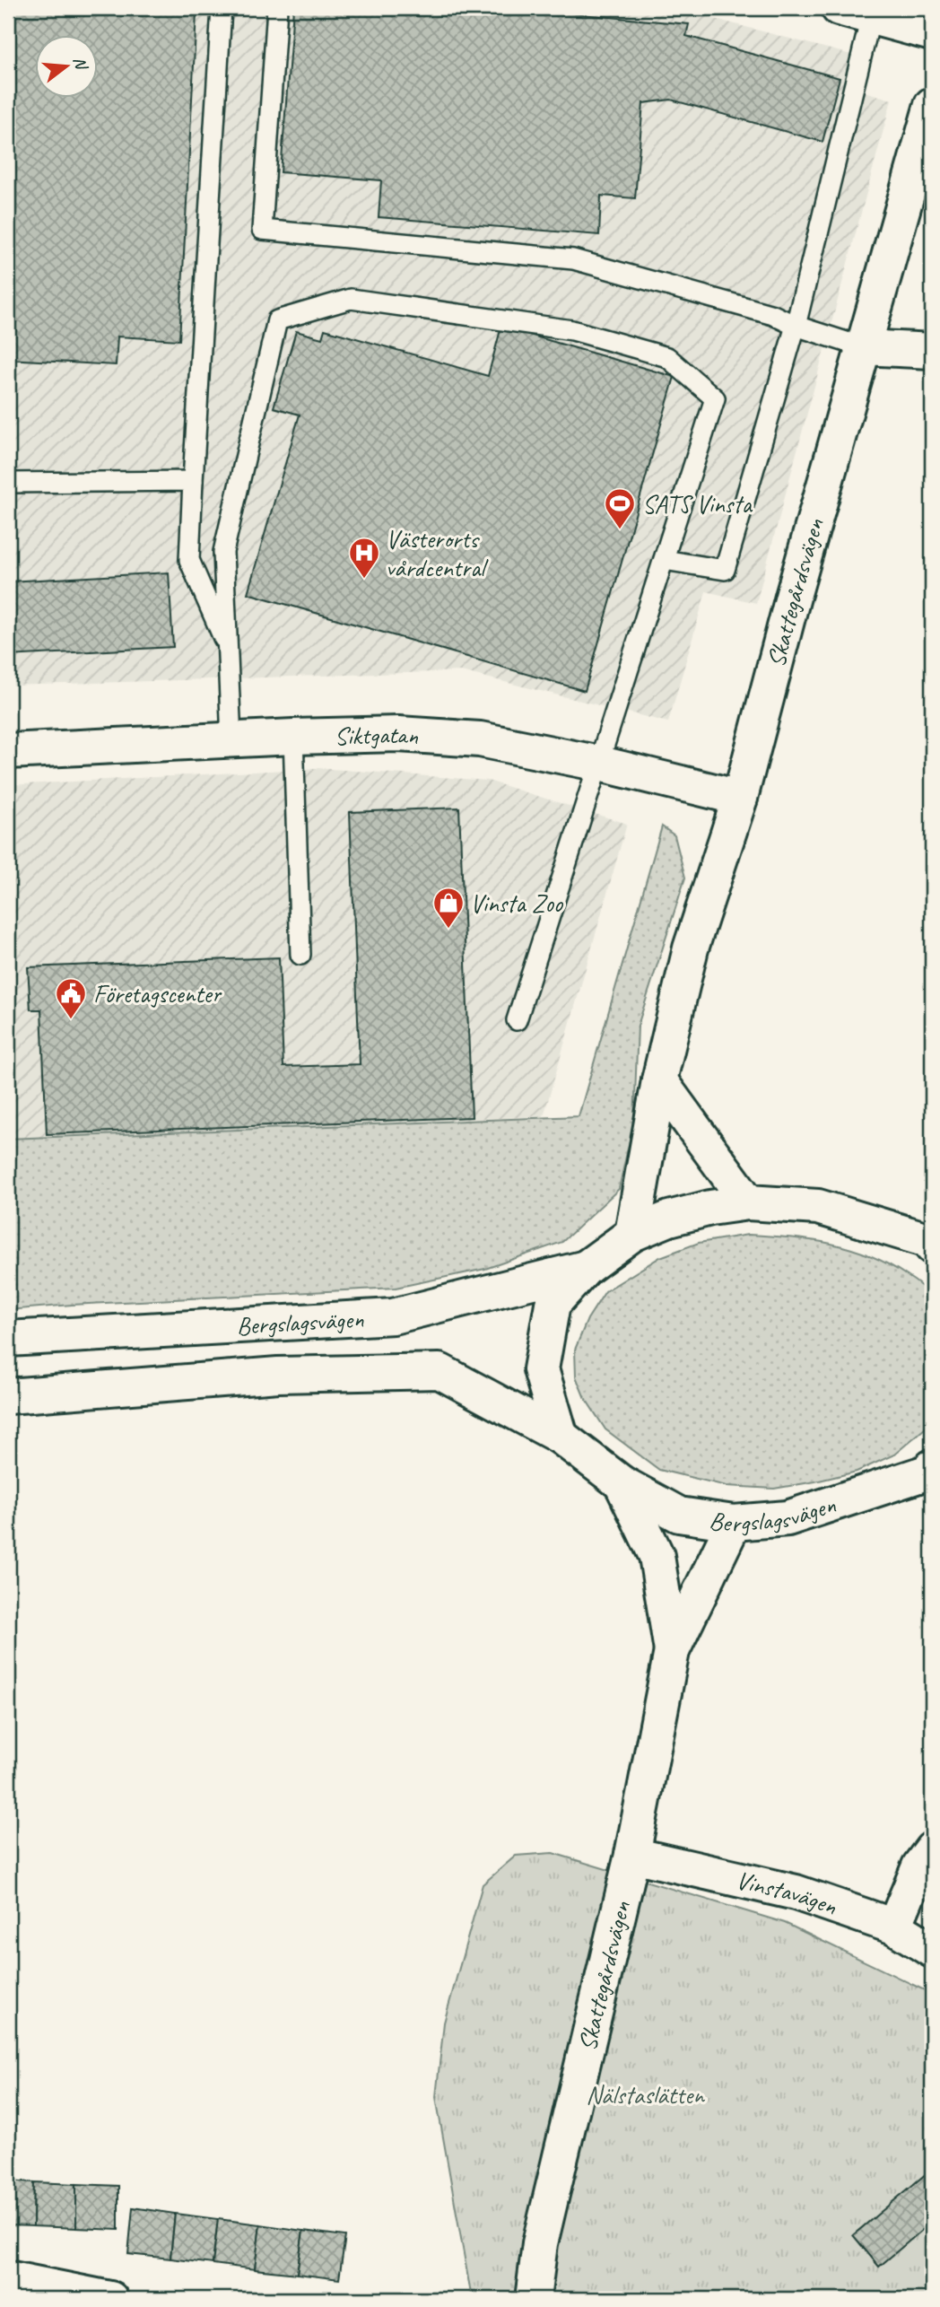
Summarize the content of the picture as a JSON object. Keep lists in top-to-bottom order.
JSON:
{
  "streets": {
    "street": [
      "Skattegårdsvägen",
      "Siktgatan",
      "Bergslagsvägen",
      "Vinstavägen"
    ]
  },
  "crossings": [
    ["Skattegårdsvägen", "Siktgatan"],
    ["Skattegårdsvägen", "Bergslagsvägen"],
    ["Skattegårdsvägen", "Vinstavägen"]
  ],
  "parks": ["Nälstaslätten"],
  "places": {
    "sports": ["SATS Vinsta"],
    "hospital": ["Västerorts vårdcentral"],
    "shop": ["Vinsta Zoo"],
    "public building": ["Företagscenter"]
  },
  "north": "right"
}
